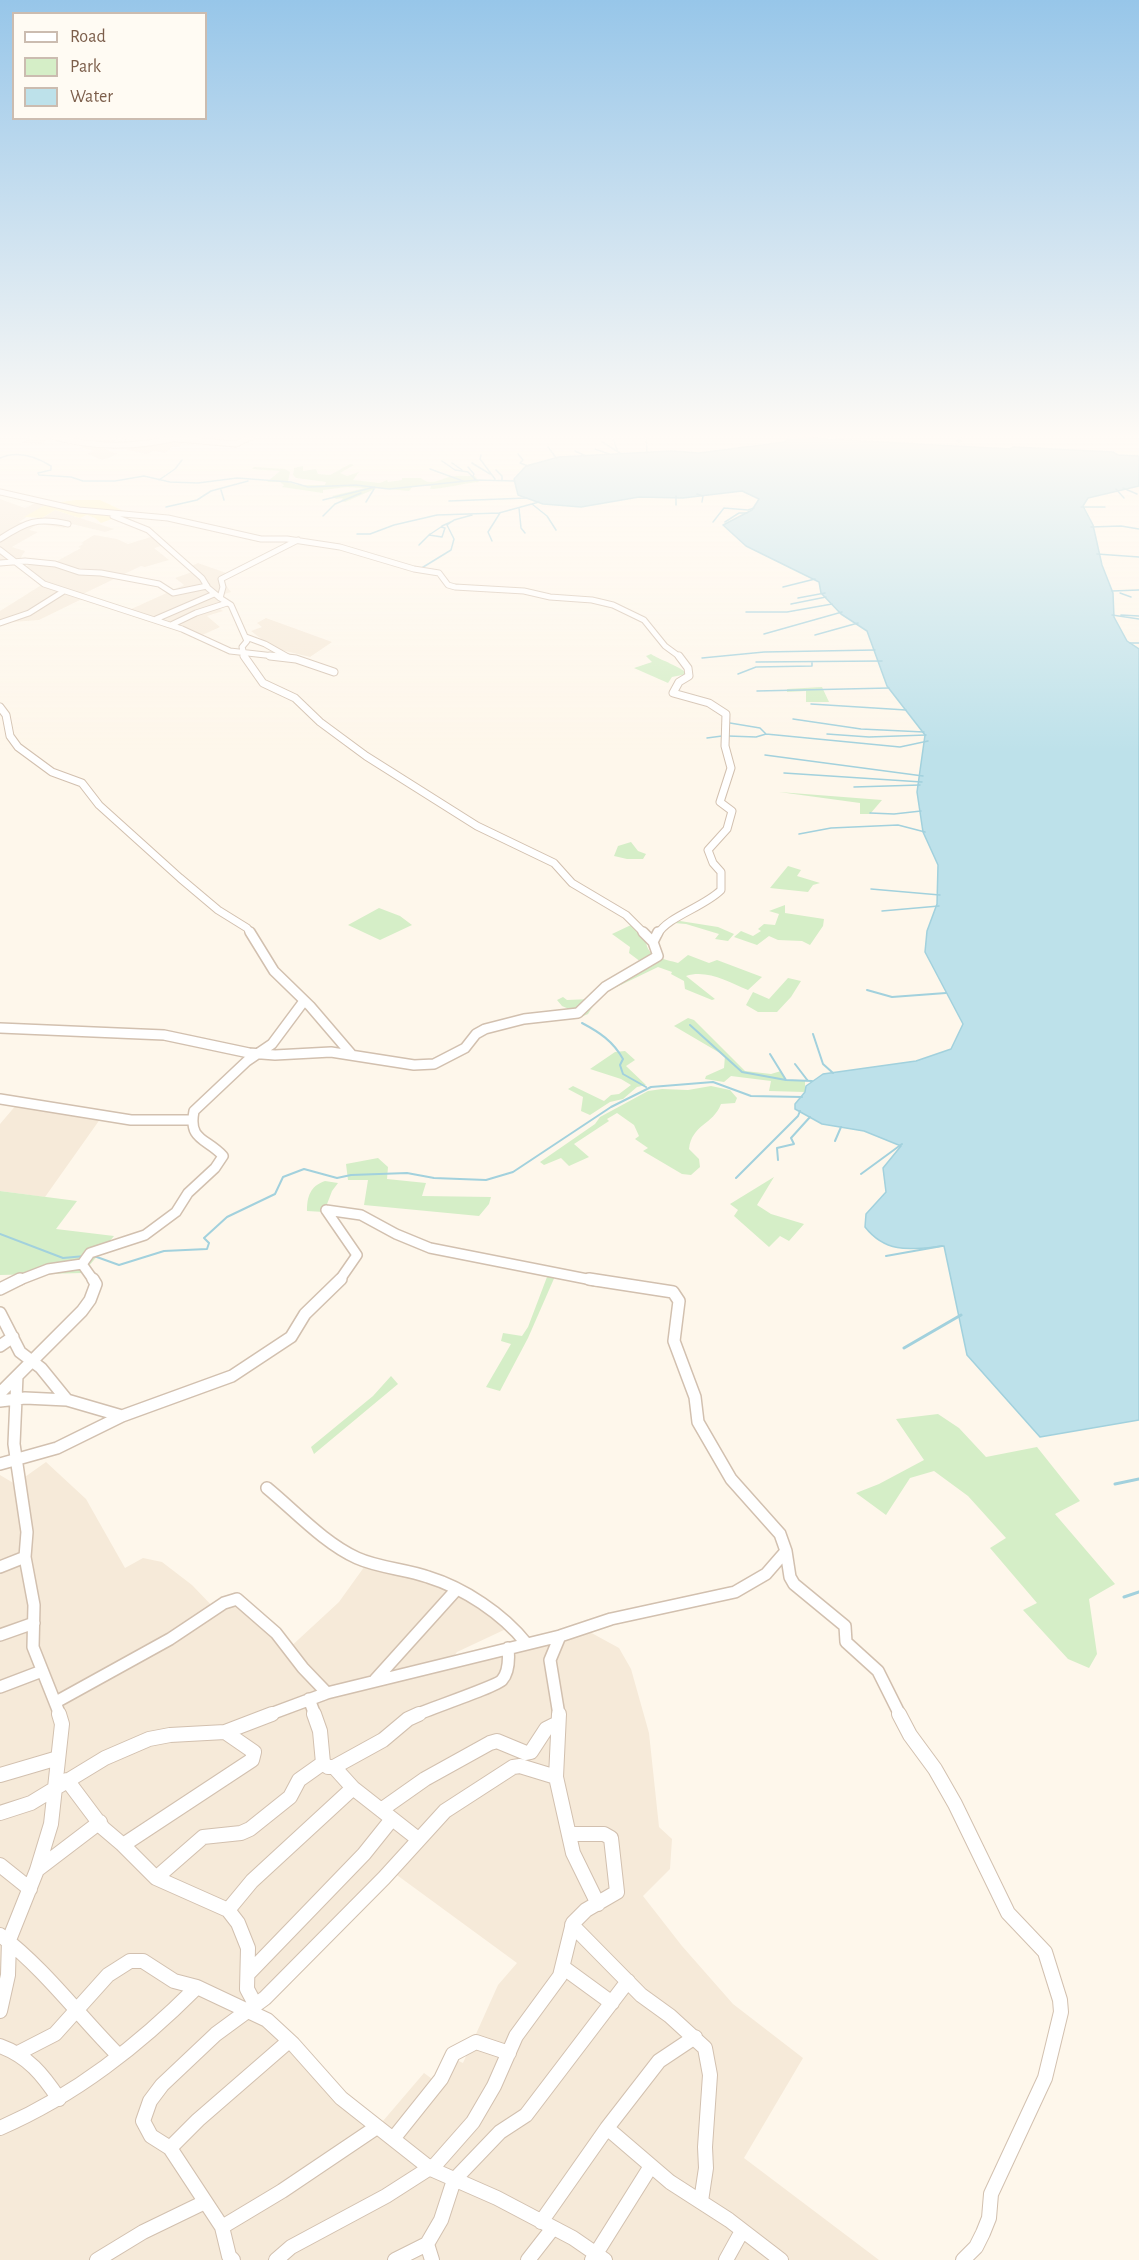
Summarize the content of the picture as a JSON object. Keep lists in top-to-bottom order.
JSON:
{
  "legend": ["Road", "Park", "Water"]
}
